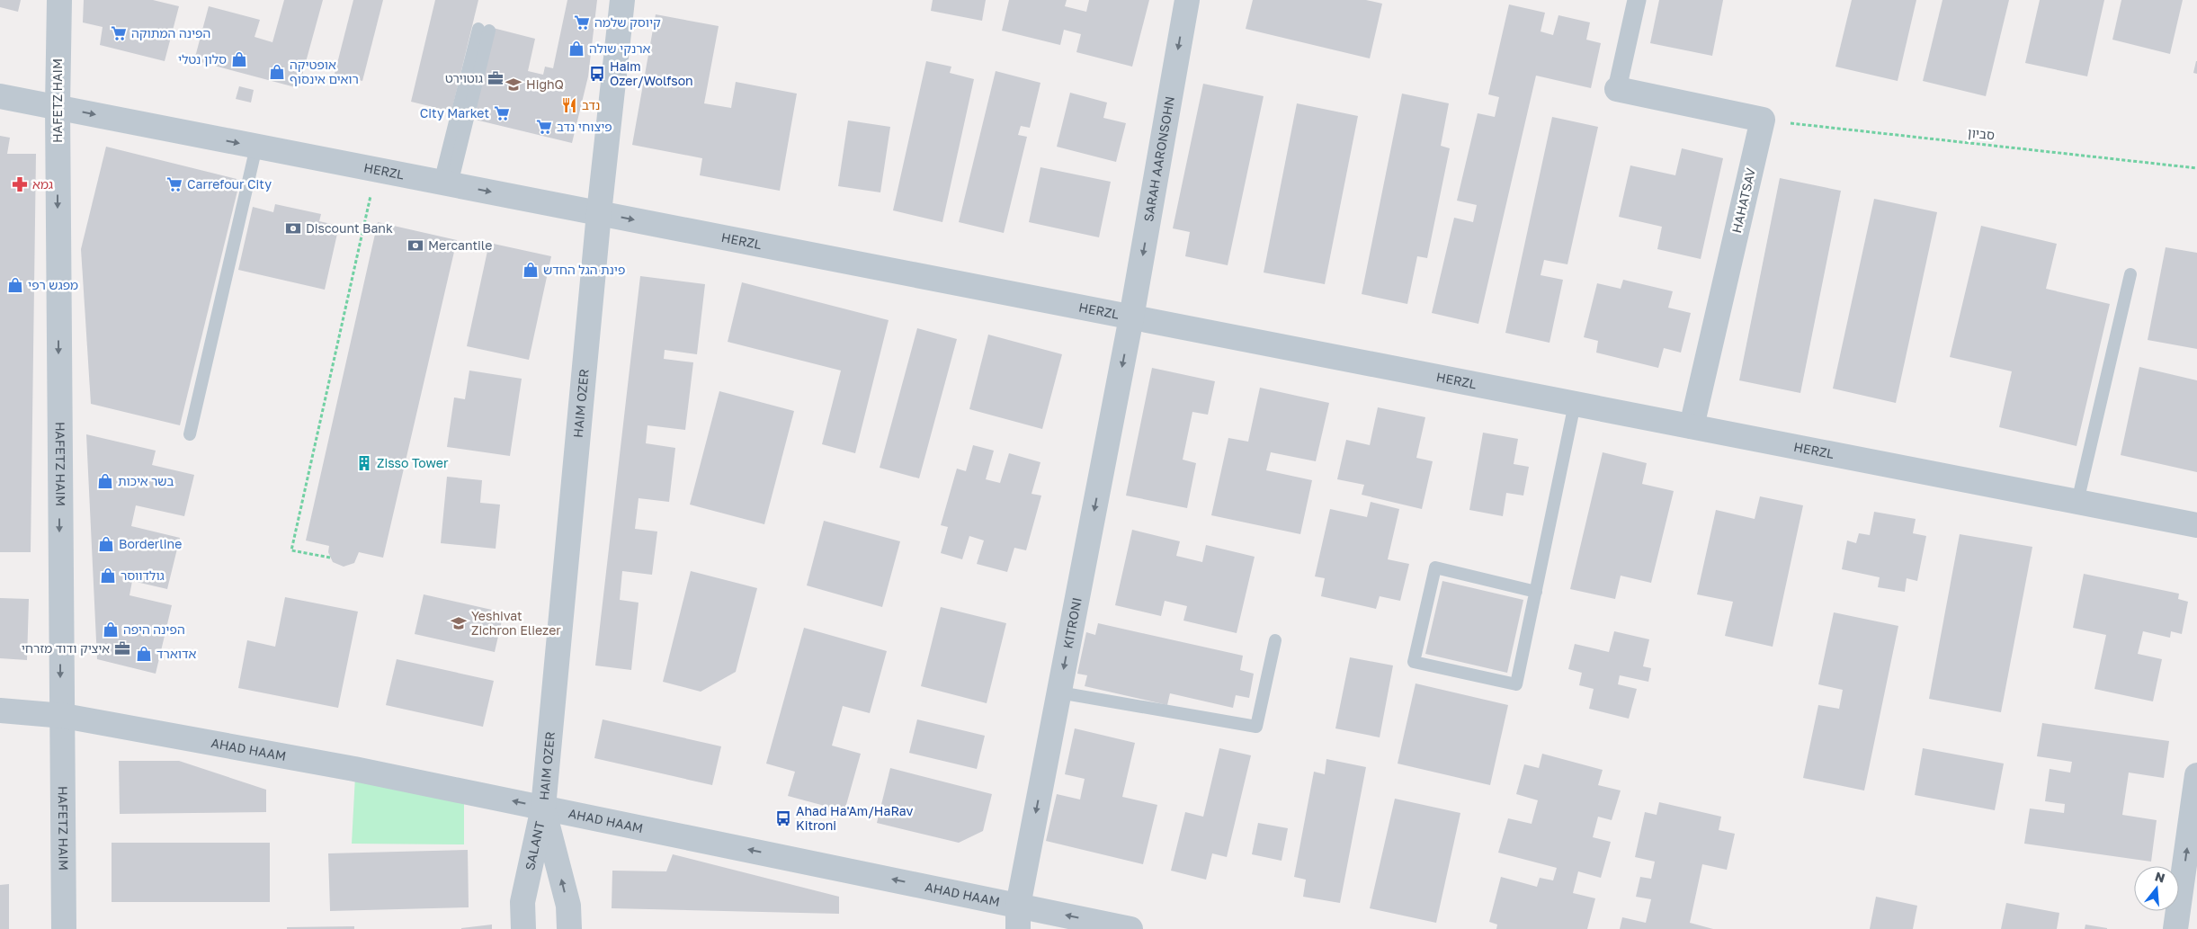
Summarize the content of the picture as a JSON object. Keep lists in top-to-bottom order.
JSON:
{
  "streets": {
    "street": [
      "HAFETZ HAIM",
      "SARAH AARONSOHN",
      "HERZL",
      "HAHATSAV",
      "HAIM OZER",
      "KITRONI",
      "AHAD HAAM",
      "SALANT"
    ],
    "path": ["סביון"]
  },
  "crossings": [
    ["HAFETZ HAIM", "HERZL"],
    ["HAFETZ HAIM", "AHAD HAAM"],
    ["סביון", "HAHATSAV"],
    ["SARAH AARONSOHN", "HERZL"],
    ["SARAH AARONSOHN", "KITRONI"],
    ["HERZL", "HAHATSAV"],
    ["HERZL", "HAIM OZER"],
    ["HERZL", "KITRONI"],
    ["HAIM OZER", "AHAD HAAM"],
    ["HAIM OZER", "SALANT"],
    ["KITRONI", "AHAD HAAM"],
    ["AHAD HAAM", "SALANT"]
  ],
  "one_way": [
    "HAFETZ HAIM",
    "SARAH AARONSOHN",
    "HERZL",
    "KITRONI",
    "AHAD HAAM"
  ],
  "places": {
    "supermarket": [
      "קיוסק שלמה",
      "הפינה המתוקה",
      "City Market",
      "פיצוחי נדב",
      "Carrefour City"
    ],
    "shop": [
      "ארנקי שולה",
      "סלון נטלי",
      "אופטיקה רואים אינסוף",
      "פינת הגל החדש",
      "מפגש רפי",
      "בשר איכות",
      "Borderline",
      "גולדווסר",
      "הפינה היפה",
      "אדוארד"
    ],
    "bus stop": ["Haim Ozer/Wolfson", "Ahad Ha'Am/HaRav Kitroni"],
    "office": ["גוטוירט", "איציק ודוד מזרחי"],
    "school or university": ["HighQ", "Yeshivat Zichron Eliezer"],
    "restaurant": ["נדב"],
    "pharmacy": ["גמא"],
    "bank": ["Discount Bank", "Mercantile"],
    "building": ["Zisso Tower"]
  },
  "north": "top"
}
